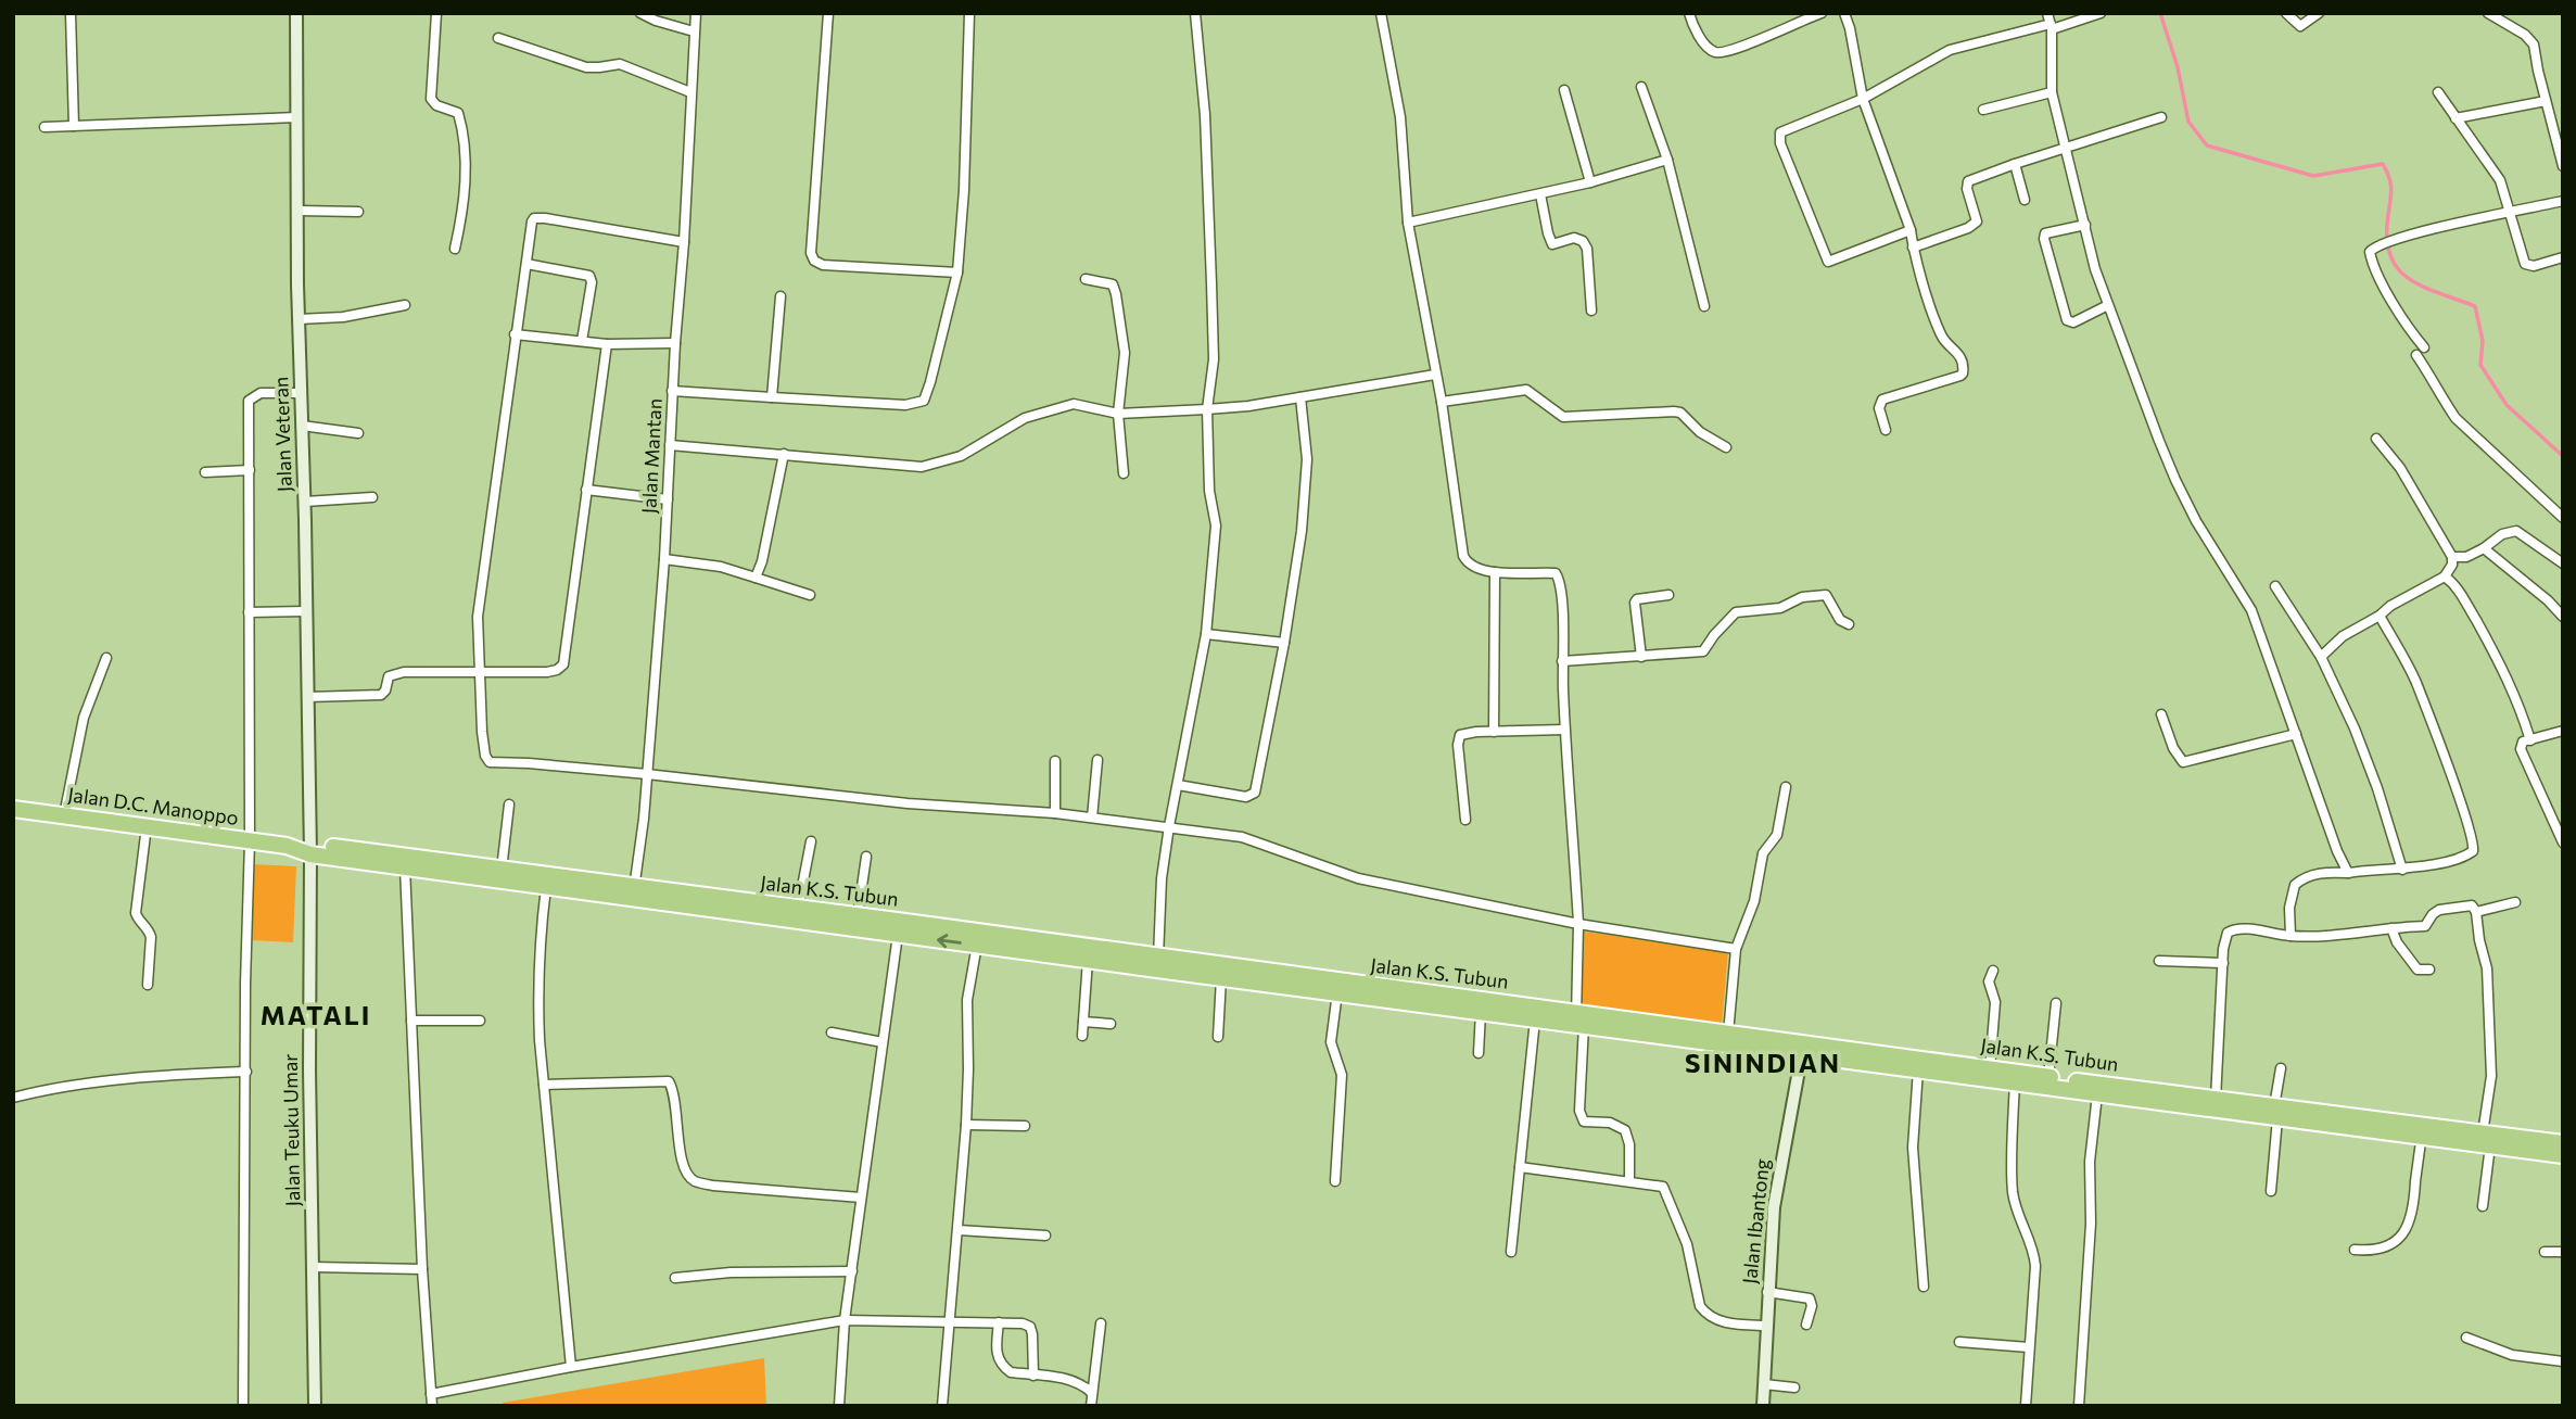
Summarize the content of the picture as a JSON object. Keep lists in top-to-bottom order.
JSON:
{
  "streets": {
    "highway": ["Jalan D.C. Manoppo", "Jalan K.S. Tubun"],
    "street": [
      "Jalan Veteran",
      "Jalan Mantan",
      "Jalan Teuku Umar",
      "Jalan Ibantong"
    ]
  },
  "crossings": [
    ["Jalan Veteran", "Jalan D.C. Manoppo"],
    ["Jalan Veteran", "Jalan K.S. Tubun"],
    ["Jalan Veteran", "Jalan Teuku Umar"],
    ["Jalan Mantan", "Jalan K.S. Tubun"],
    ["Jalan D.C. Manoppo", "Jalan K.S. Tubun"],
    ["Jalan D.C. Manoppo", "Jalan Teuku Umar"],
    ["Jalan K.S. Tubun", "Jalan Teuku Umar"],
    ["Jalan K.S. Tubun", "Jalan Ibantong"]
  ],
  "districts": ["MATALI", "SININDIAN"]
}
